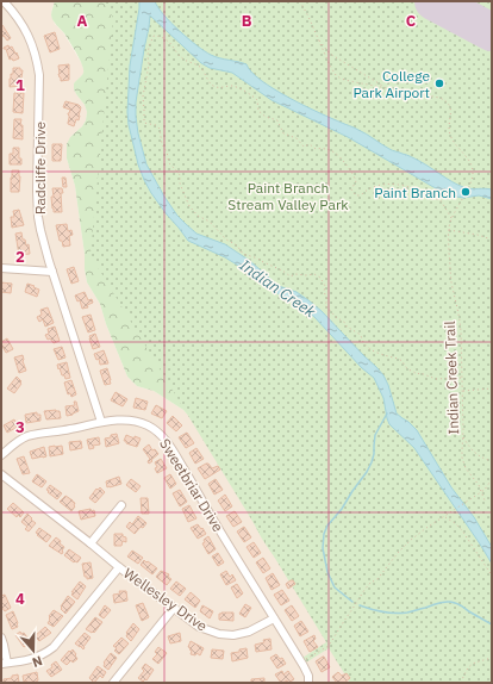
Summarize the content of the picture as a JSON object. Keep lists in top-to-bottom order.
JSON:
{
  "streets": {
    "street": ["Radcliffe Drive", "Sweetbriar Drive", "Wellesley Drive"],
    "path": ["Indian Creek Trail"]
  },
  "crossings": [
    ["Radcliffe Drive", "Sweetbriar Drive"],
    ["Sweetbriar Drive", "Wellesley Drive"]
  ],
  "water": ["Indian Creek"],
  "parks": ["Paint Branch Stream Valley Park"],
  "places": ["College Park Airport", "Paint Branch"],
  "north": "bottom",
  "grid": {
    "columns": ["A", "B", "C"],
    "rows": [
      "1",
      "2",
      "3",
      "4"
    ]
  }
}
